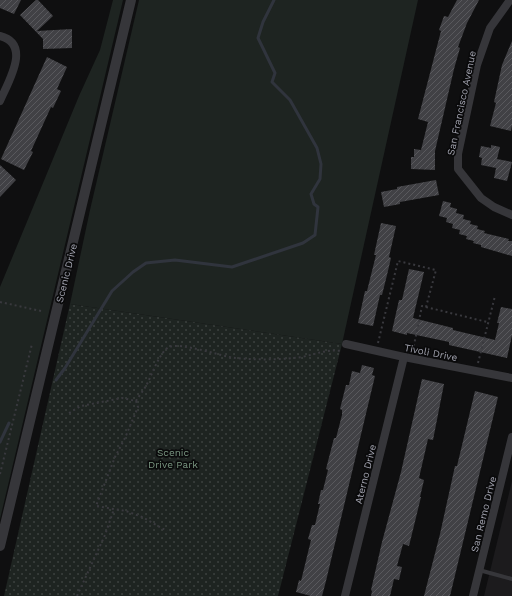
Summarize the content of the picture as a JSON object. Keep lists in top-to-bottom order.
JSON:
{
  "streets": {
    "street": [
      "San Francisco Avenue",
      "Scenic Drive",
      "Tivoli Drive",
      "Aterno Drive",
      "San Remo Drive"
    ]
  },
  "crossings": [
    ["Tivoli Drive", "Aterno Drive"]
  ],
  "parks": ["Scenic Drive Park"]
}
